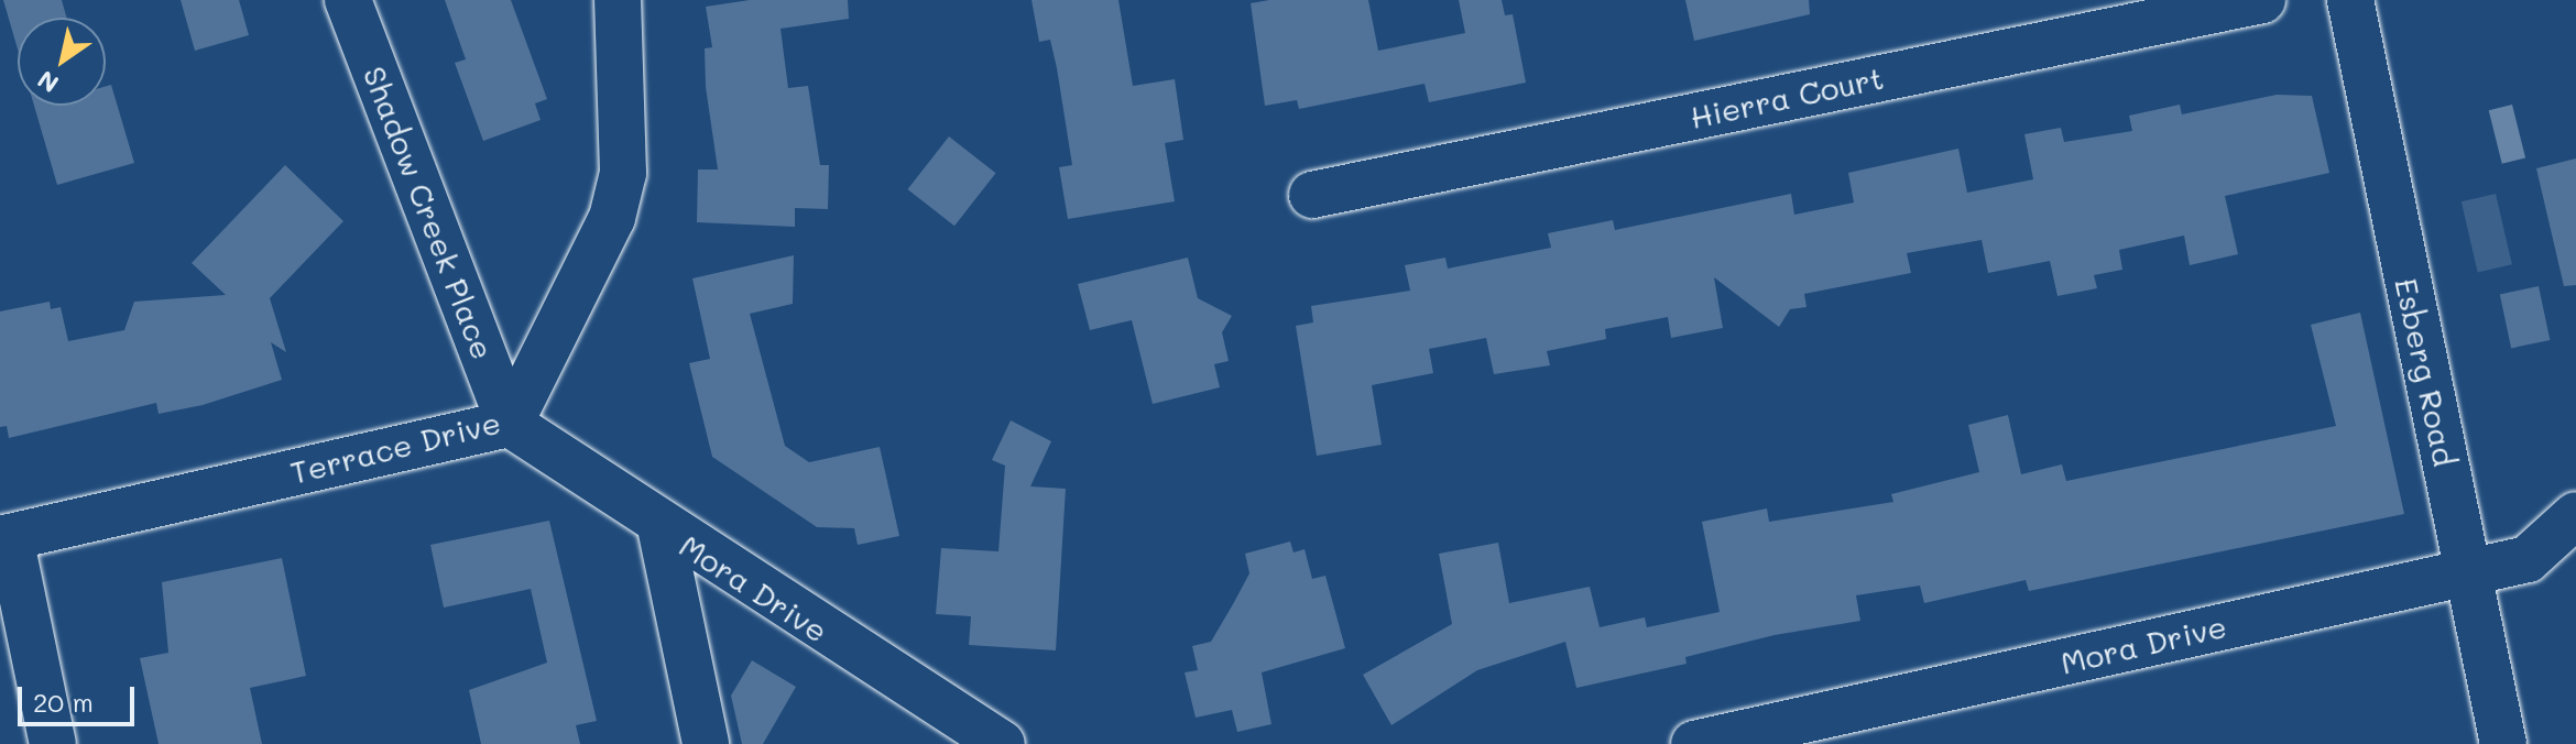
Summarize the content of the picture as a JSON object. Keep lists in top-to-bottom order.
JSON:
{
  "streets": {
    "street": [
      "Hierra Court",
      "Shadow Creek Place",
      "Esberg Road",
      "Terrace Drive",
      "Mora Drive"
    ]
  },
  "crossings": [
    ["Shadow Creek Place", "Terrace Drive"],
    ["Shadow Creek Place", "Mora Drive"],
    ["Esberg Road", "Mora Drive"],
    ["Terrace Drive", "Mora Drive"]
  ],
  "scale_bar": "20 m",
  "north": "bottom left"
}
